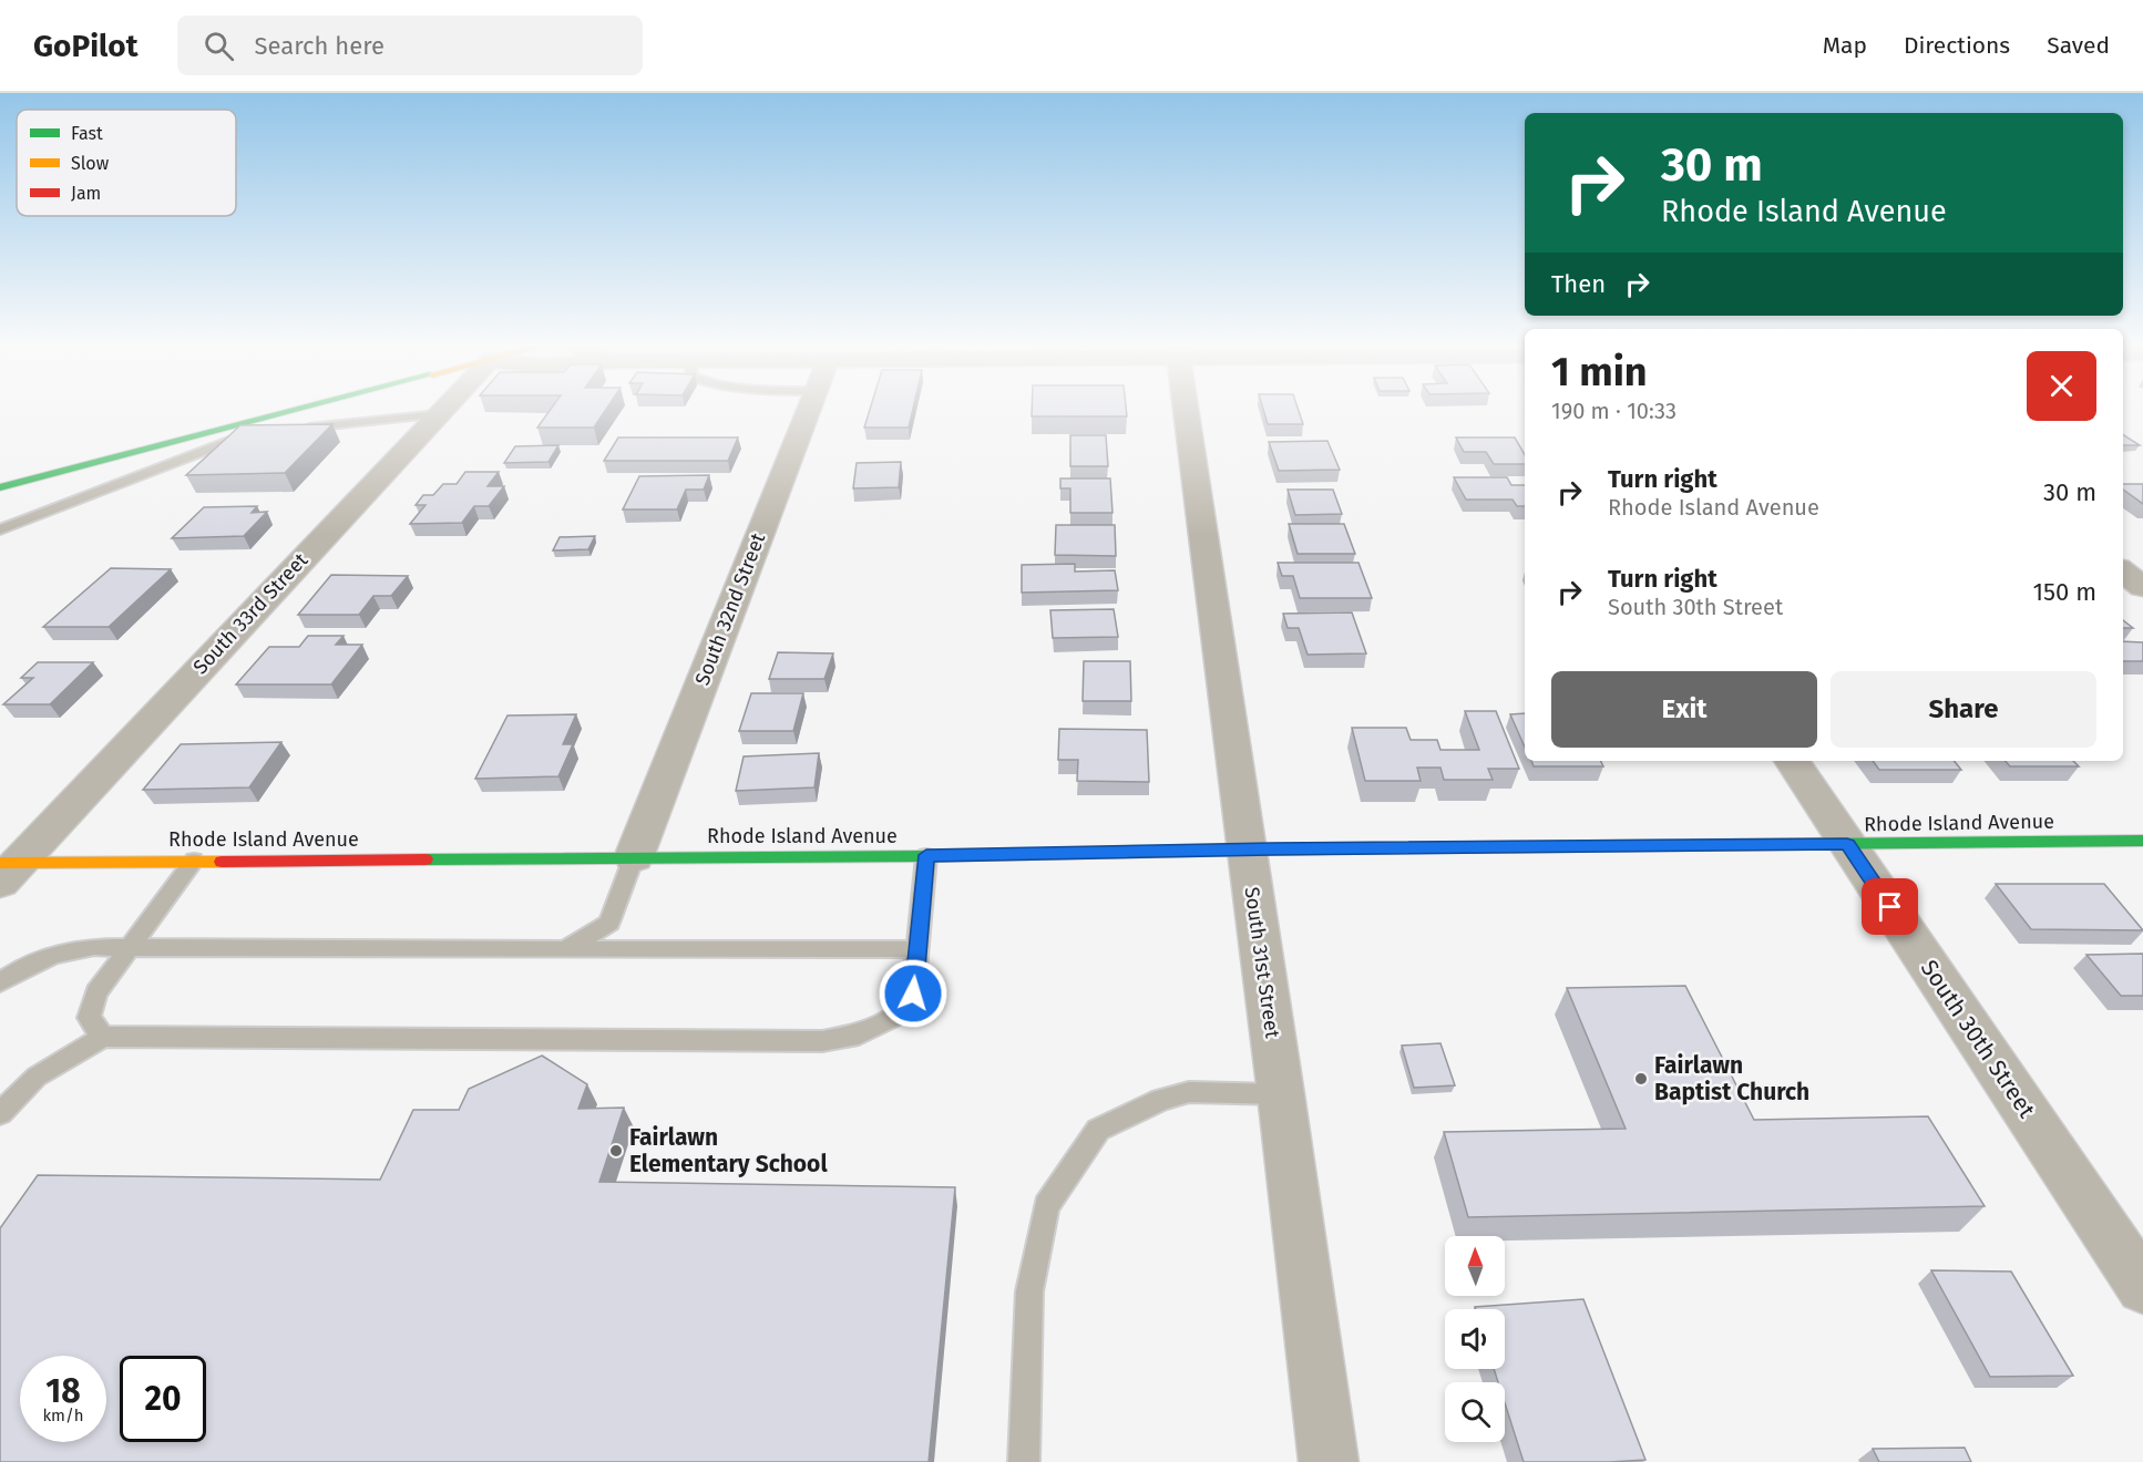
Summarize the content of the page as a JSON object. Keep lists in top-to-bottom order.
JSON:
{
  "streets": {
    "street": [
      "South 32nd Street",
      "South 33rd Street",
      "Rhode Island Avenue",
      "South 31st Street",
      "South 30th Street"
    ]
  },
  "crossings": [
    ["South 32nd Street", "Rhode Island Avenue"],
    ["South 33rd Street", "Rhode Island Avenue"],
    ["Rhode Island Avenue", "South 31st Street"],
    ["Rhode Island Avenue", "South 30th Street"]
  ],
  "places": ["Fairlawn Baptist Church", "Fairlawn Elementary School"],
  "legend": ["Fast", "Slow", "Jam"],
  "north": "top",
  "page": {
    "header": "GoPilot",
    "search": "Search here",
    "nav": ["Map", "Directions", "Saved"],
    "turn": ["30 m", "Rhode Island Avenue"],
    "then": "Then",
    "heading": ["1 min", "190 m · 10:33"],
    "list": [
      {
        "name": "Turn right",
        "note": "Rhode Island Avenue",
        "value": "30 m"
      },
      {
        "name": "Turn right",
        "note": "South 30th Street",
        "value": "150 m"
      }
    ],
    "buttons": ["Exit", "Share"],
    "speed": "18 km/h",
    "limit": "20"
  }
}
